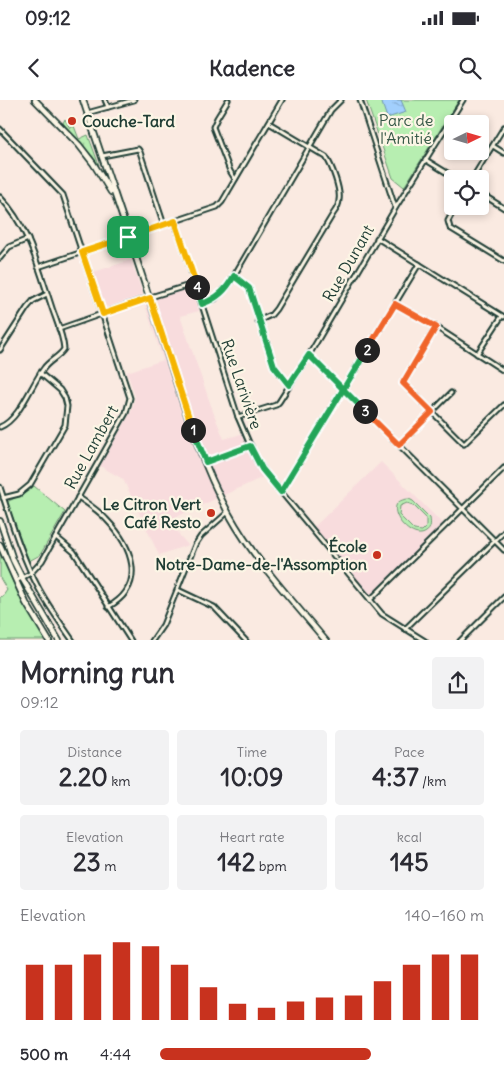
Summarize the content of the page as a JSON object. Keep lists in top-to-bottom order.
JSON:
{
  "streets": {
    "street": ["Rue Dunant", "Rue Larivière", "Rue Lambert"]
  },
  "crossings": [
    ["Rue Dunant", "Rue Larivière"]
  ],
  "parks": ["Parc de l'Amitié"],
  "places": ["Couche-Tard", "Le Citron Vert Café Resto", "École Notre-Dame-de-l'Assomption"],
  "north": "right",
  "page": {
    "status": "09:12",
    "header": "Kadence",
    "pins": [
      "4",
      "2",
      "3",
      "1"
    ],
    "heading": ["Morning run", "09:12"],
    "stats": [
      ["Distance", "2.20 km"],
      ["Time", "10:09"],
      ["Pace", "4:37 /km"],
      ["Elevation", "23 m"],
      ["Heart rate", "142 bpm"],
      ["kcal", "145"]
    ],
    "chart": ["Elevation", "140–160 m"],
    "list": [
      {
        "name": "500 m",
        "note": "4:44"
      }
    ]
  }
}
